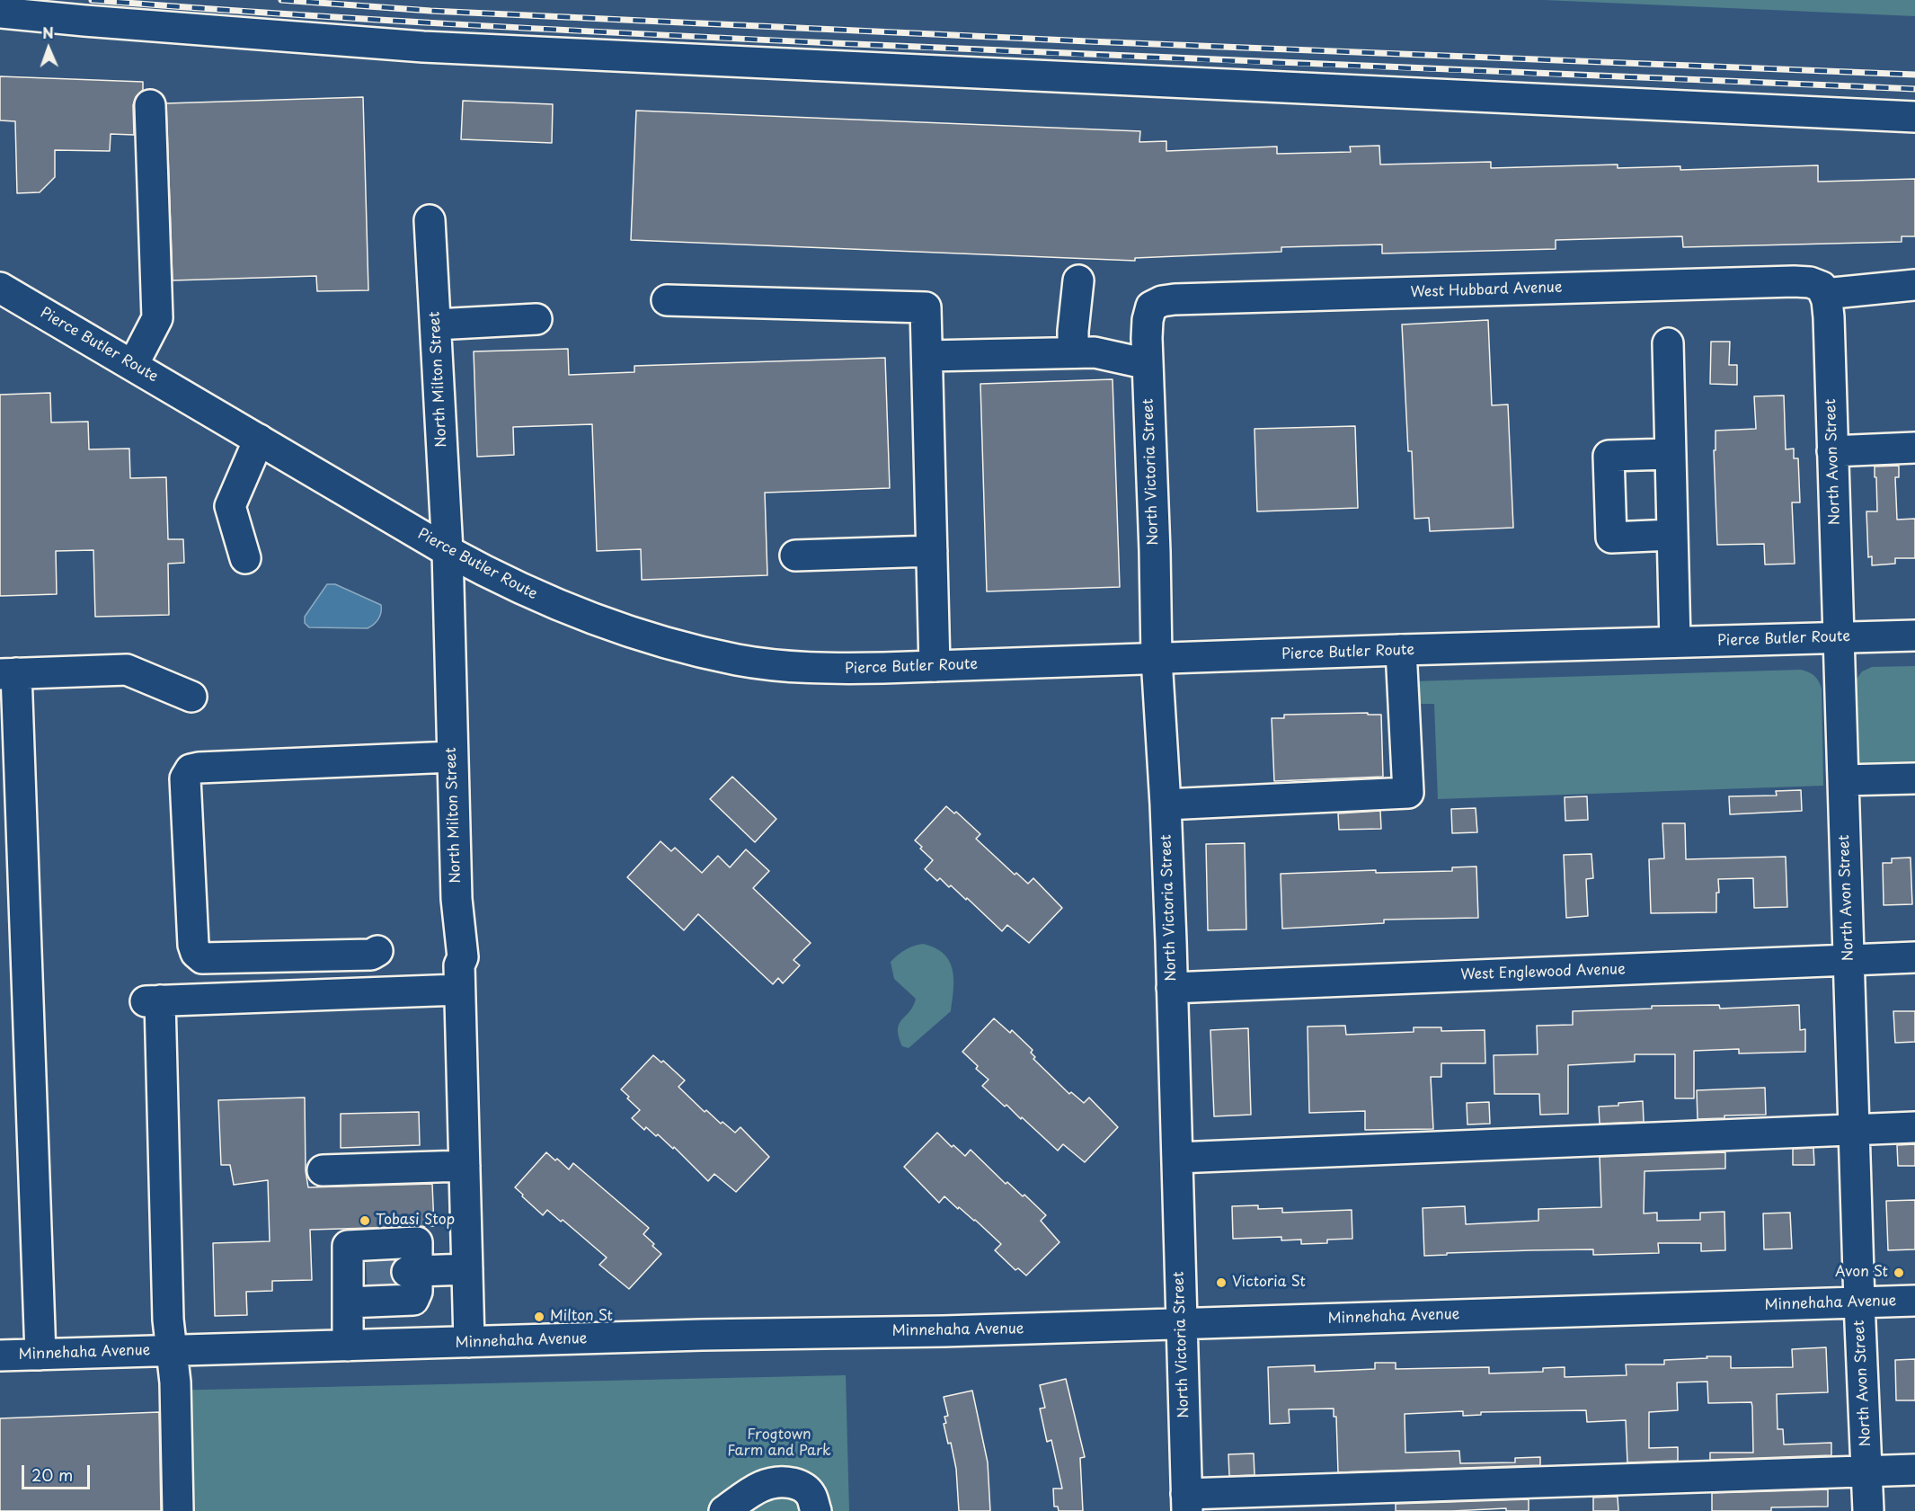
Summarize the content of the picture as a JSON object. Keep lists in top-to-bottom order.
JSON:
{
  "streets": {
    "street": [
      "West Hubbard Avenue",
      "Pierce Butler Route",
      "North Milton Street",
      "North Avon Street",
      "North Victoria Street",
      "West Englewood Avenue",
      "Minnehaha Avenue"
    ]
  },
  "crossings": [
    ["West Hubbard Avenue", "North Avon Street"],
    ["West Hubbard Avenue", "North Victoria Street"],
    ["Pierce Butler Route", "North Milton Street"],
    ["Pierce Butler Route", "North Avon Street"],
    ["Pierce Butler Route", "North Victoria Street"],
    ["North Milton Street", "Minnehaha Avenue"],
    ["North Avon Street", "West Englewood Avenue"],
    ["North Avon Street", "Minnehaha Avenue"],
    ["North Victoria Street", "West Englewood Avenue"],
    ["North Victoria Street", "Minnehaha Avenue"]
  ],
  "parks": ["Frogtown Farm and Park"],
  "places": [
    "Tobasi Stop",
    "Avon St",
    "Victoria St",
    "Milton St"
  ],
  "scale_bar": "20 m",
  "north": "top"
}
